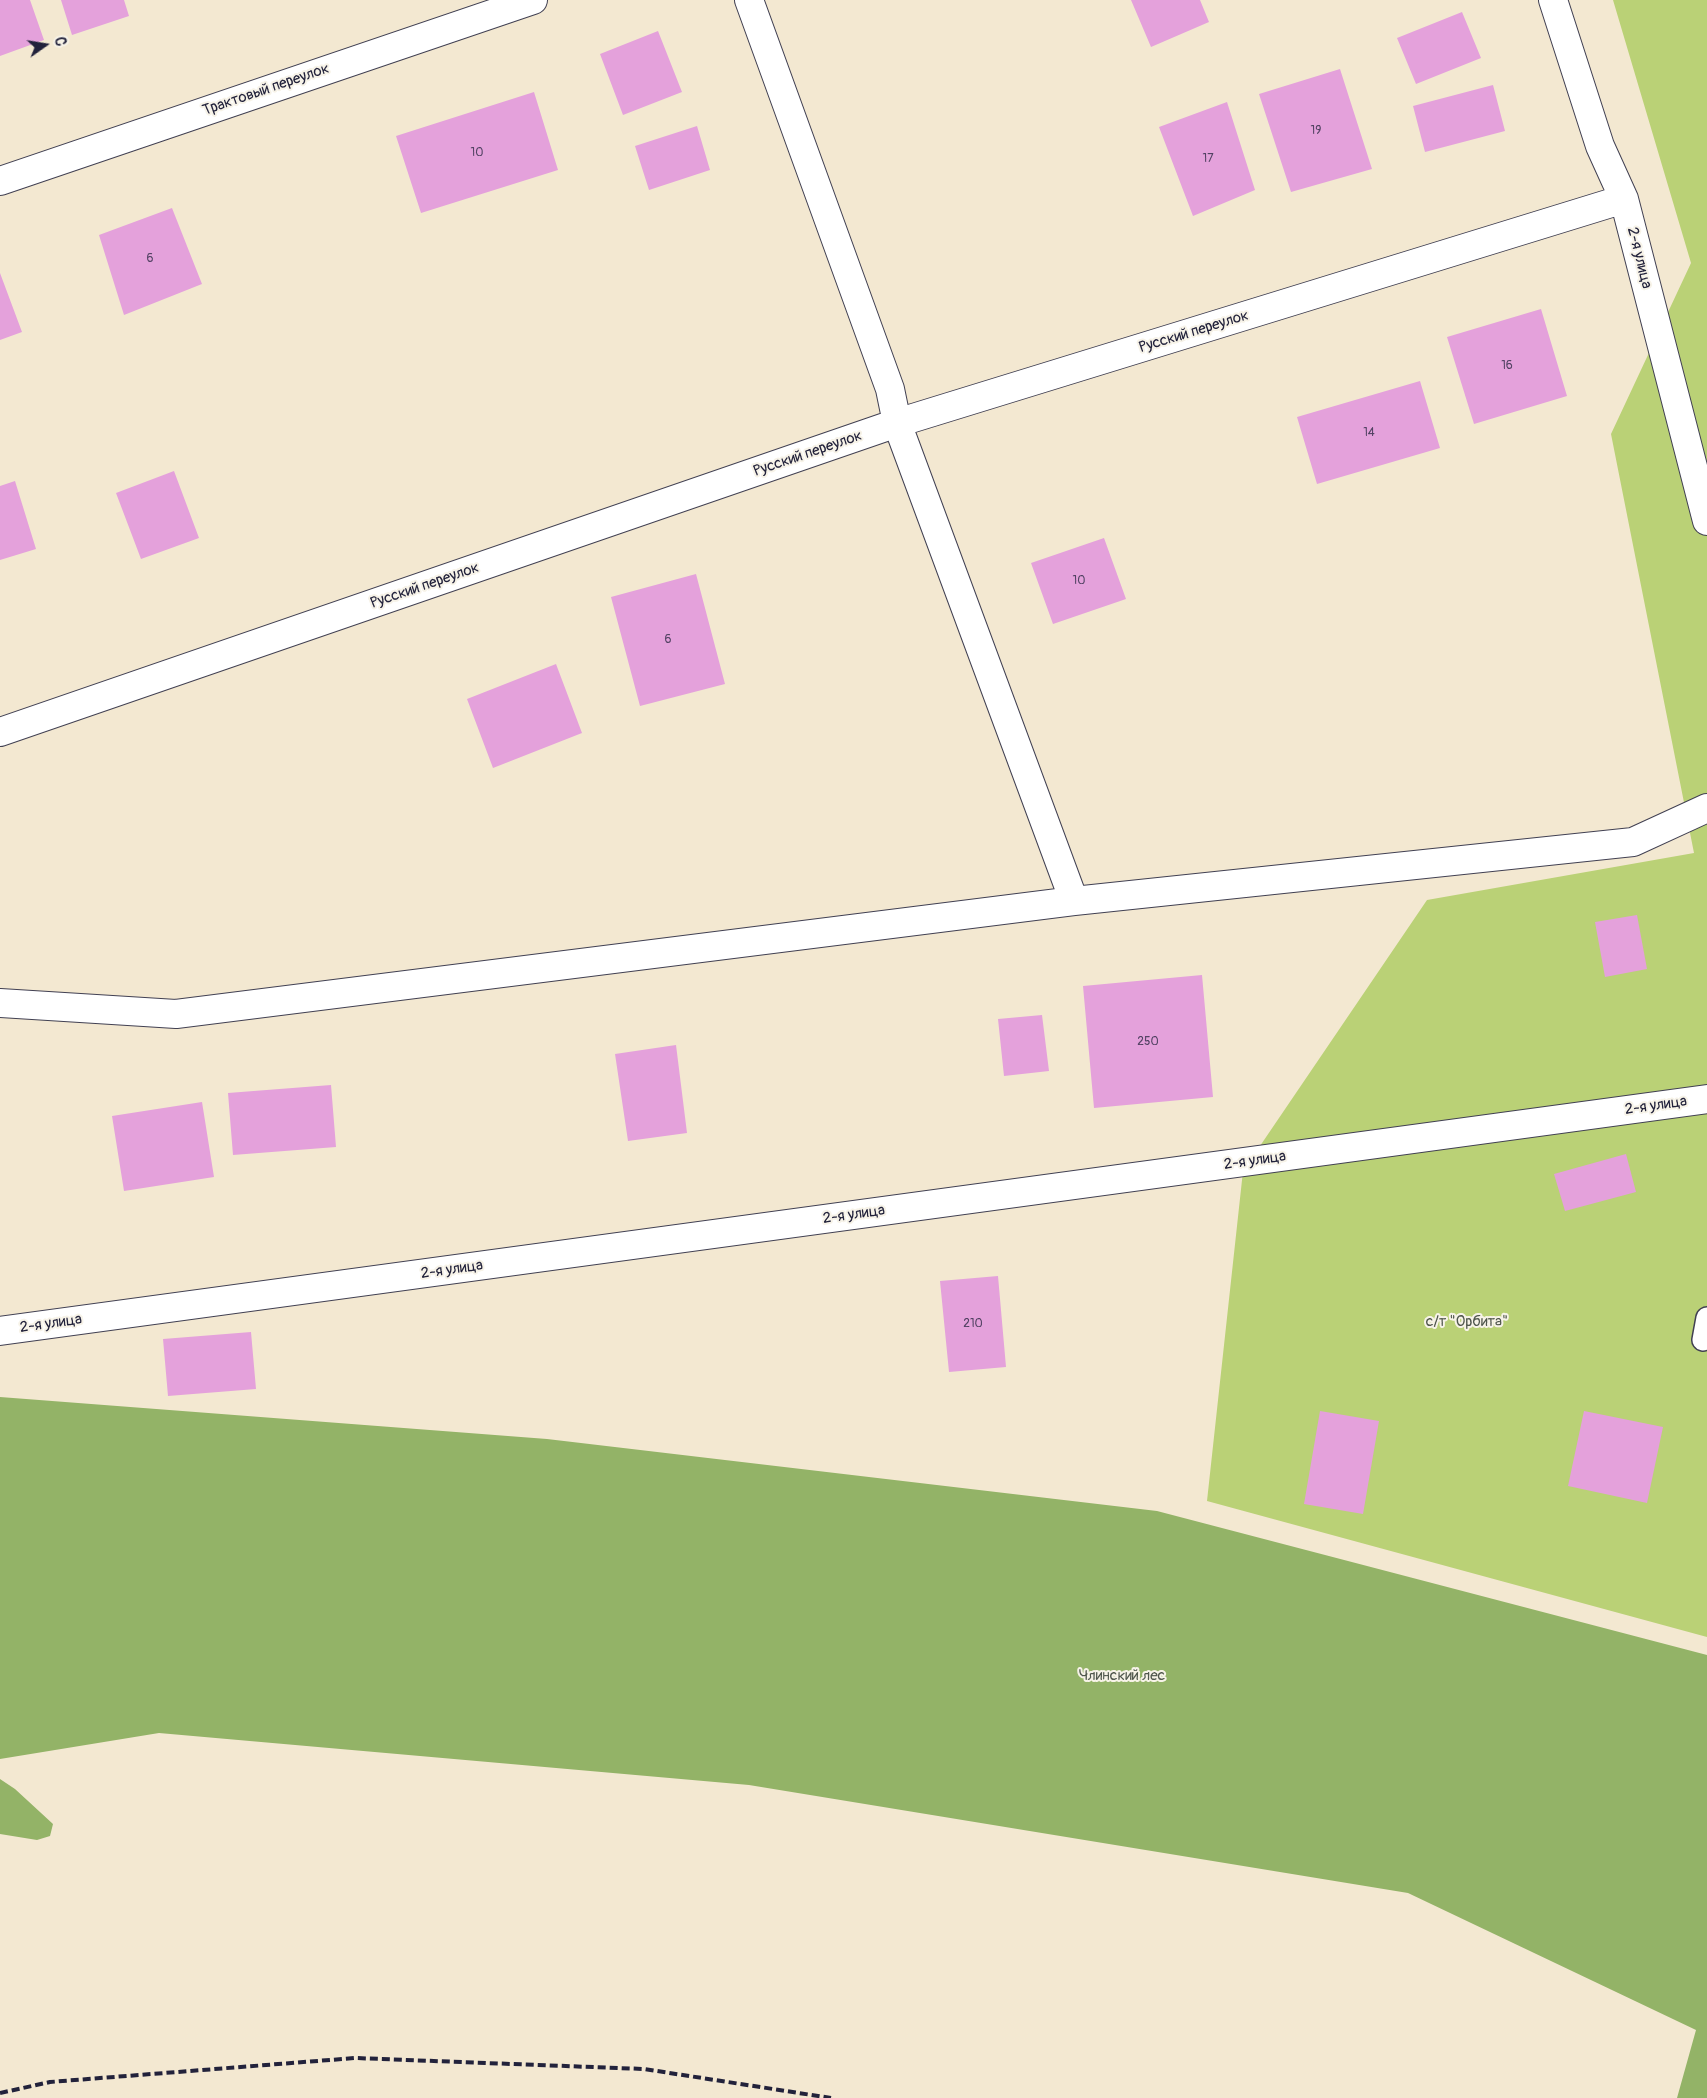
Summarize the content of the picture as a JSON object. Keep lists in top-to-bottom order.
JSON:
{
  "streets": {
    "street": ["Трактовый переулок", "2-я улица", "Русский переулок"]
  },
  "crossings": [
    ["2-я улица", "Русский переулок"]
  ],
  "parks": ["с/т \"Орбита\"", "Члинский лес"],
  "house_numbers": [
    "19",
    "10",
    "17",
    "6",
    "16",
    "14",
    "10",
    "6",
    "250",
    "210"
  ],
  "north": "right"
}
